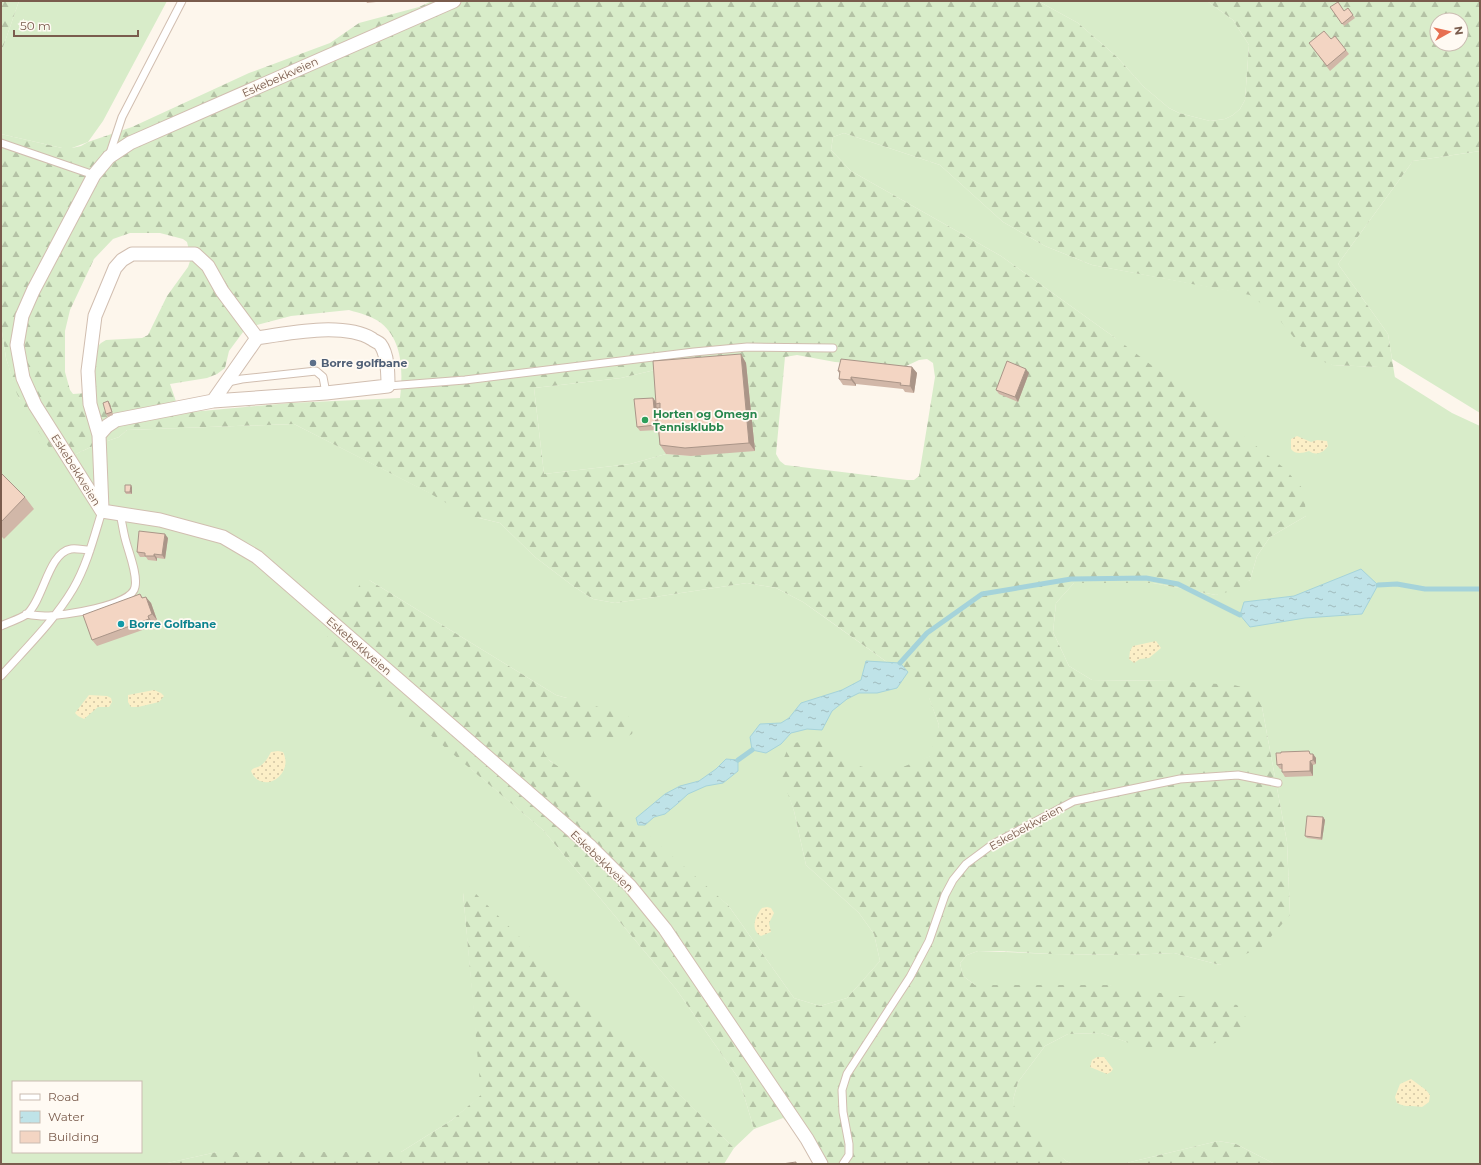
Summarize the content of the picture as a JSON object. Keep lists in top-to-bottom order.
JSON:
{
  "streets": {
    "street": ["Eskebekkveien"]
  },
  "places": ["Borre golfbane", "Horten og Omegn Tennisklubb", "Borre Golfbane"],
  "legend": ["Road", "Water", "Building"],
  "scale_bar": "50 m",
  "north": "right"
}
